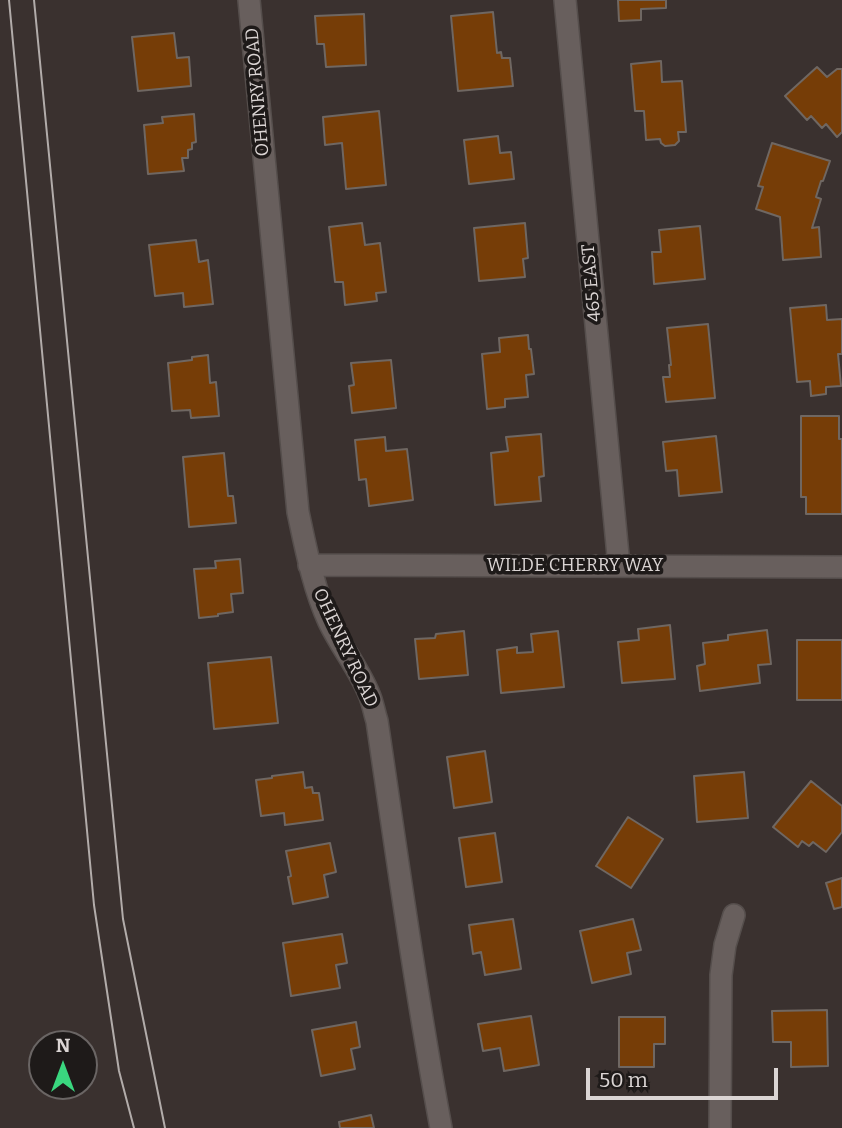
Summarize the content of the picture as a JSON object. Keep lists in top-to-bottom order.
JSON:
{
  "streets": {
    "street": ["OHENRY ROAD", "465 EAST", "WILDE CHERRY WAY"]
  },
  "crossings": [
    ["OHENRY ROAD", "WILDE CHERRY WAY"],
    ["465 EAST", "WILDE CHERRY WAY"]
  ],
  "scale_bar": "50 m",
  "north": "top"
}
